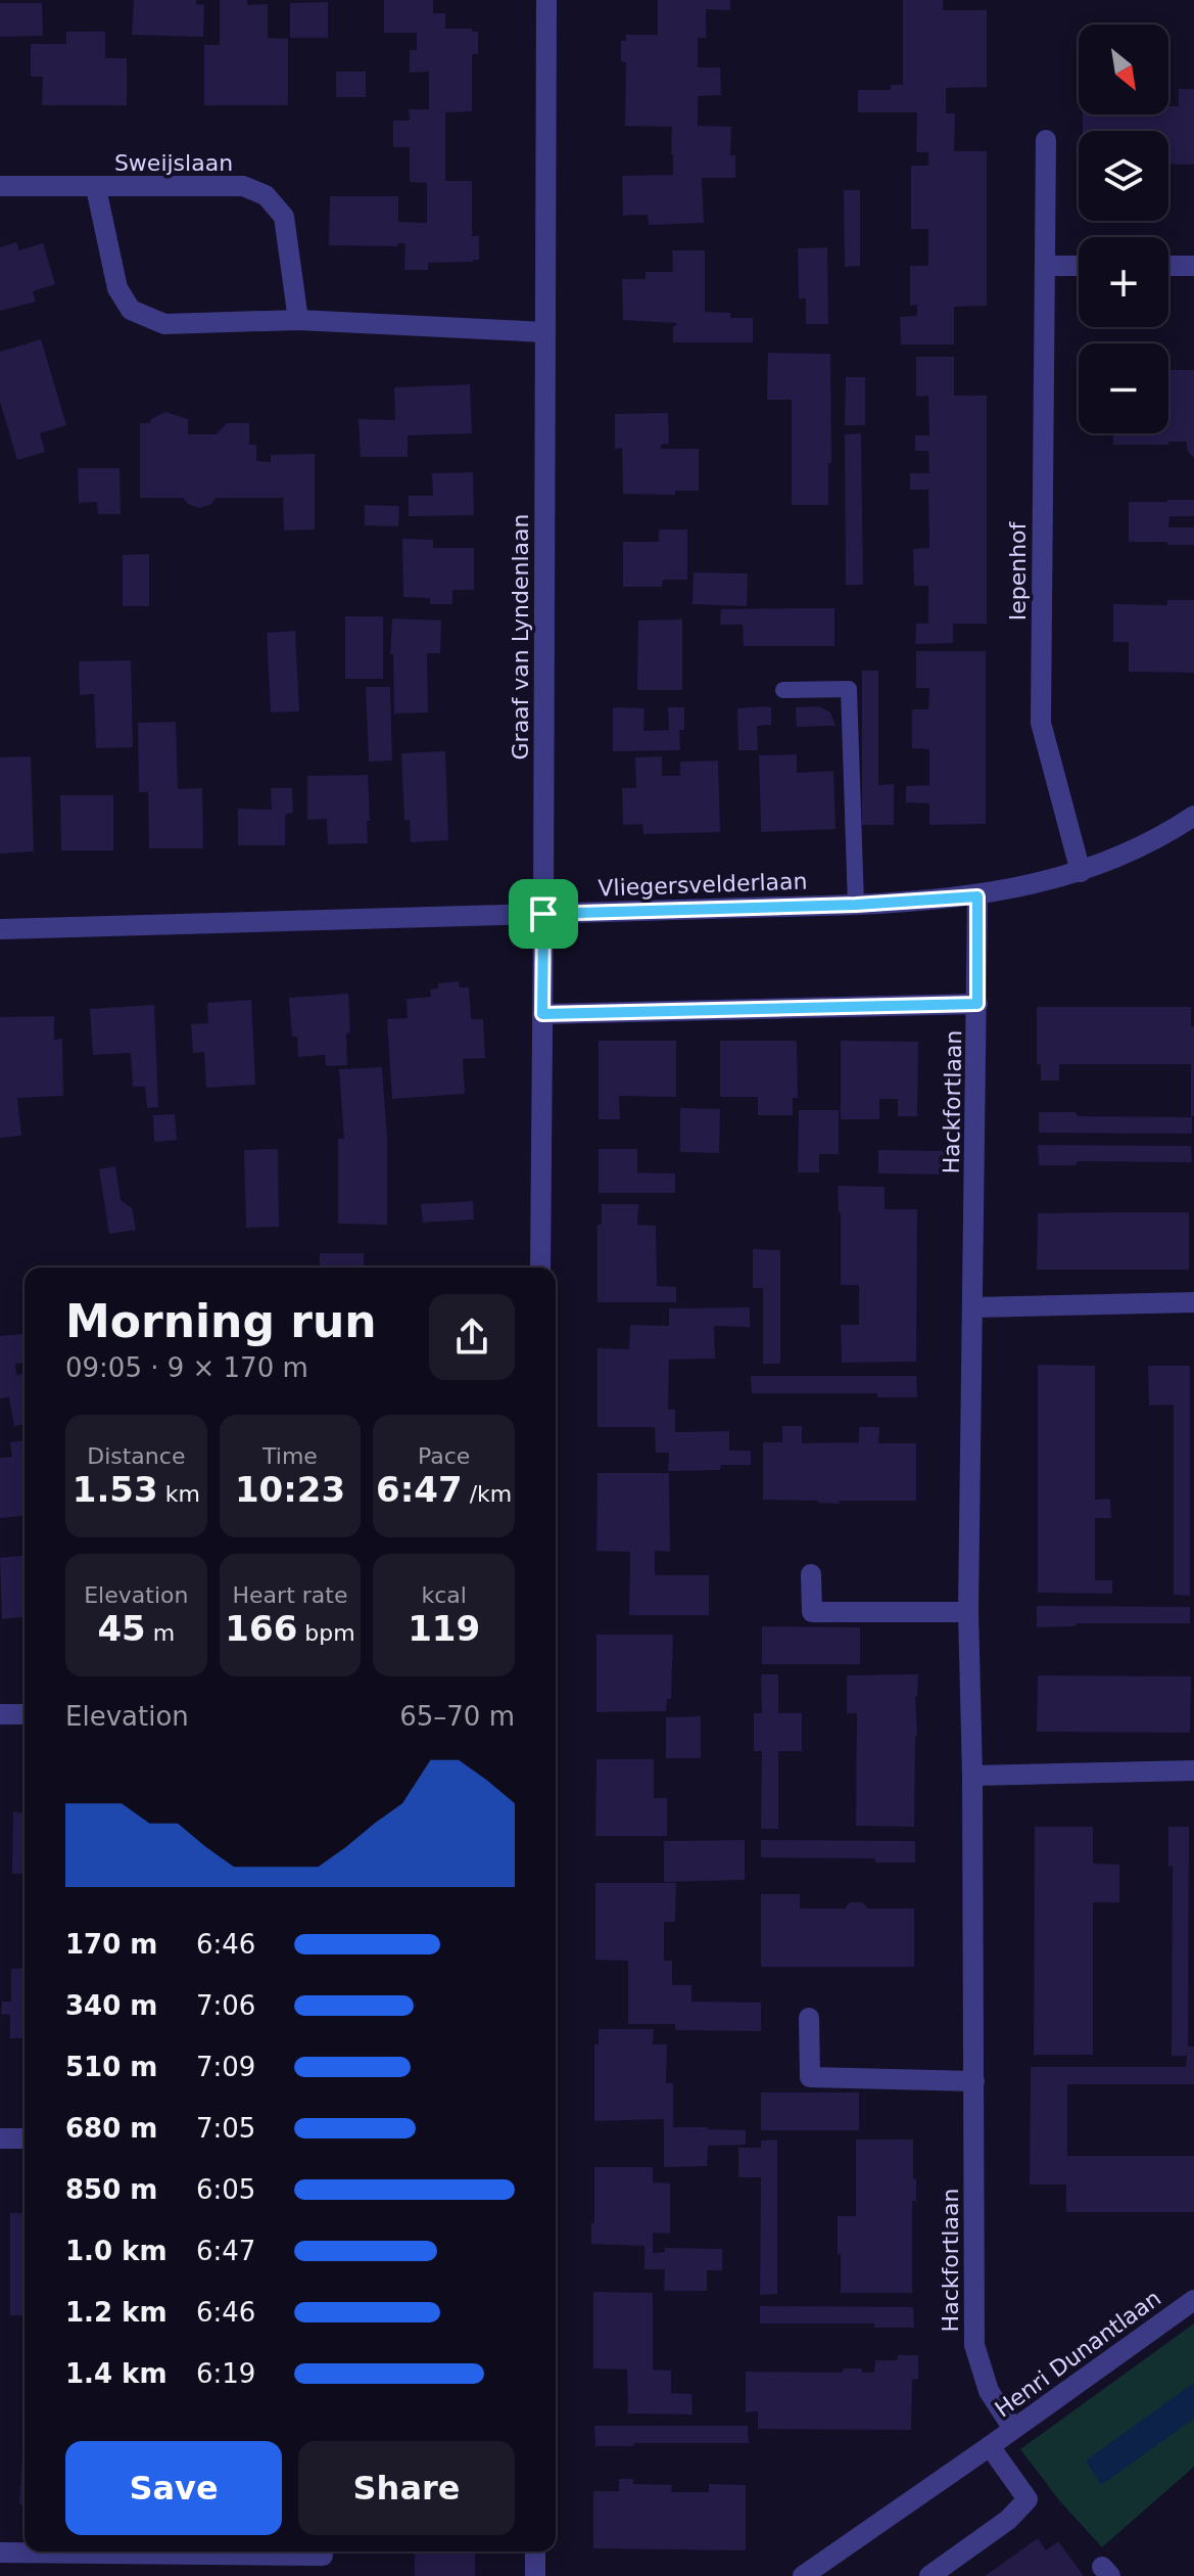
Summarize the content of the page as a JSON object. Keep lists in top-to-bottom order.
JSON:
{
  "streets": {
    "street": [
      "Sweijslaan",
      "Iepenhof",
      "Graaf van Lyndenlaan",
      "Vliegersvelderlaan",
      "Hackfortlaan",
      "Henri Dunantlaan"
    ]
  },
  "crossings": [
    ["Sweijslaan", "Graaf van Lyndenlaan"],
    ["Iepenhof", "Vliegersvelderlaan"],
    ["Graaf van Lyndenlaan", "Vliegersvelderlaan"],
    ["Vliegersvelderlaan", "Hackfortlaan"],
    ["Hackfortlaan", "Henri Dunantlaan"]
  ],
  "north": "bottom right",
  "page": {
    "map_buttons": ["+", "−"],
    "heading": ["Morning run", "09:05 · 9 × 170 m"],
    "stats": [
      ["Distance", "1.53 km"],
      ["Time", "10:23"],
      ["Pace", "6:47 /km"],
      ["Elevation", "45 m"],
      ["Heart rate", "166 bpm"],
      ["kcal", "119"]
    ],
    "chart": ["Elevation", "65–70 m"],
    "list": [
      {
        "name": "170 m",
        "note": "6:46"
      },
      {
        "name": "340 m",
        "note": "7:06"
      },
      {
        "name": "510 m",
        "note": "7:09"
      },
      {
        "name": "680 m",
        "note": "7:05"
      },
      {
        "name": "850 m",
        "note": "6:05"
      },
      {
        "name": "1.0 km",
        "note": "6:47"
      },
      {
        "name": "1.2 km",
        "note": "6:46"
      },
      {
        "name": "1.4 km",
        "note": "6:19"
      }
    ],
    "buttons": ["Save", "Share"]
  }
}
